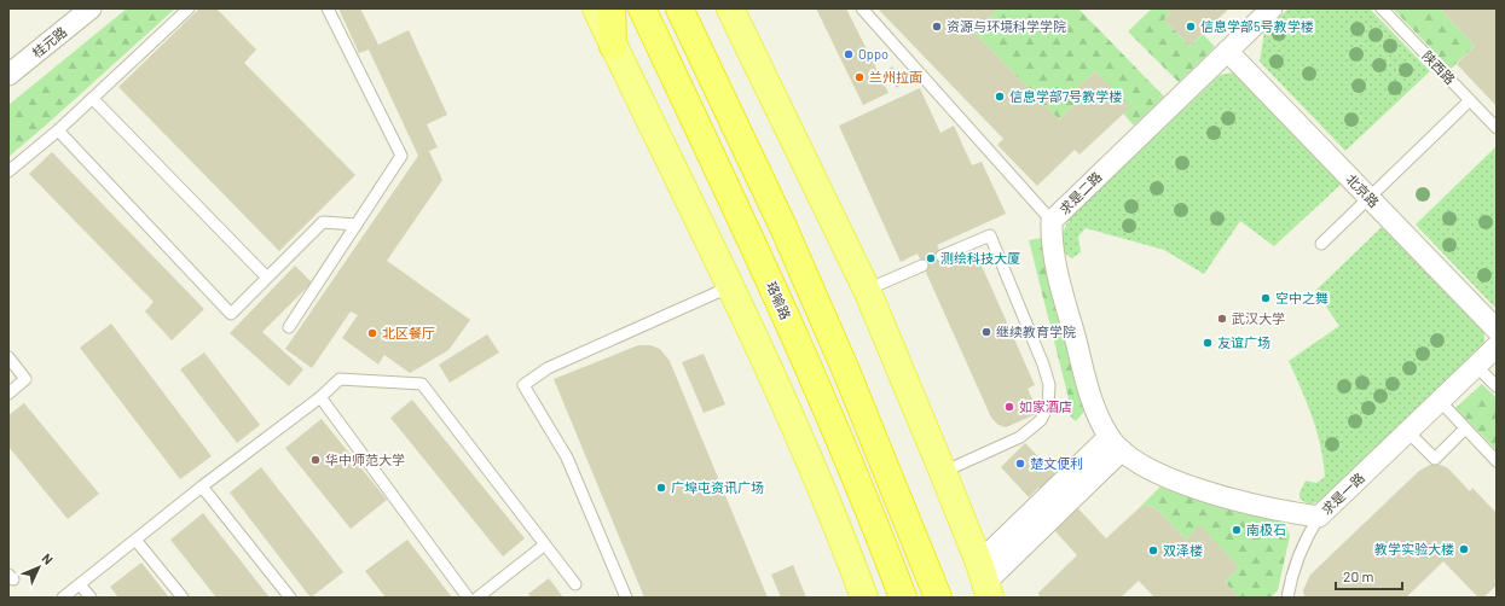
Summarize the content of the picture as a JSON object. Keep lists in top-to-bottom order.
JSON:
{
  "streets": {
    "highway": ["珞喻路"],
    "street": [
      "桂元路",
      "北京路",
      "求是二路",
      "求是一路"
    ],
    "lane": ["陕西路"]
  },
  "crossings": [
    ["北京路", "求是二路"],
    ["求是二路", "求是一路"]
  ],
  "places": [
    "资源与环境科学学院",
    "信息学部5号教学楼",
    "Oppo",
    "兰州拉面",
    "信息学部7号教学楼",
    "测绘科技大厦",
    "空中之舞",
    "武汉大学",
    "继续教育学院",
    "北区餐厅",
    "友谊广场",
    "如家酒店",
    "华中师范大学",
    "楚文便利",
    "广埠屯资讯广场",
    "南极石",
    "教学实验大楼",
    "双泽楼"
  ],
  "scale_bar": "20 m",
  "north": "top right"
}
